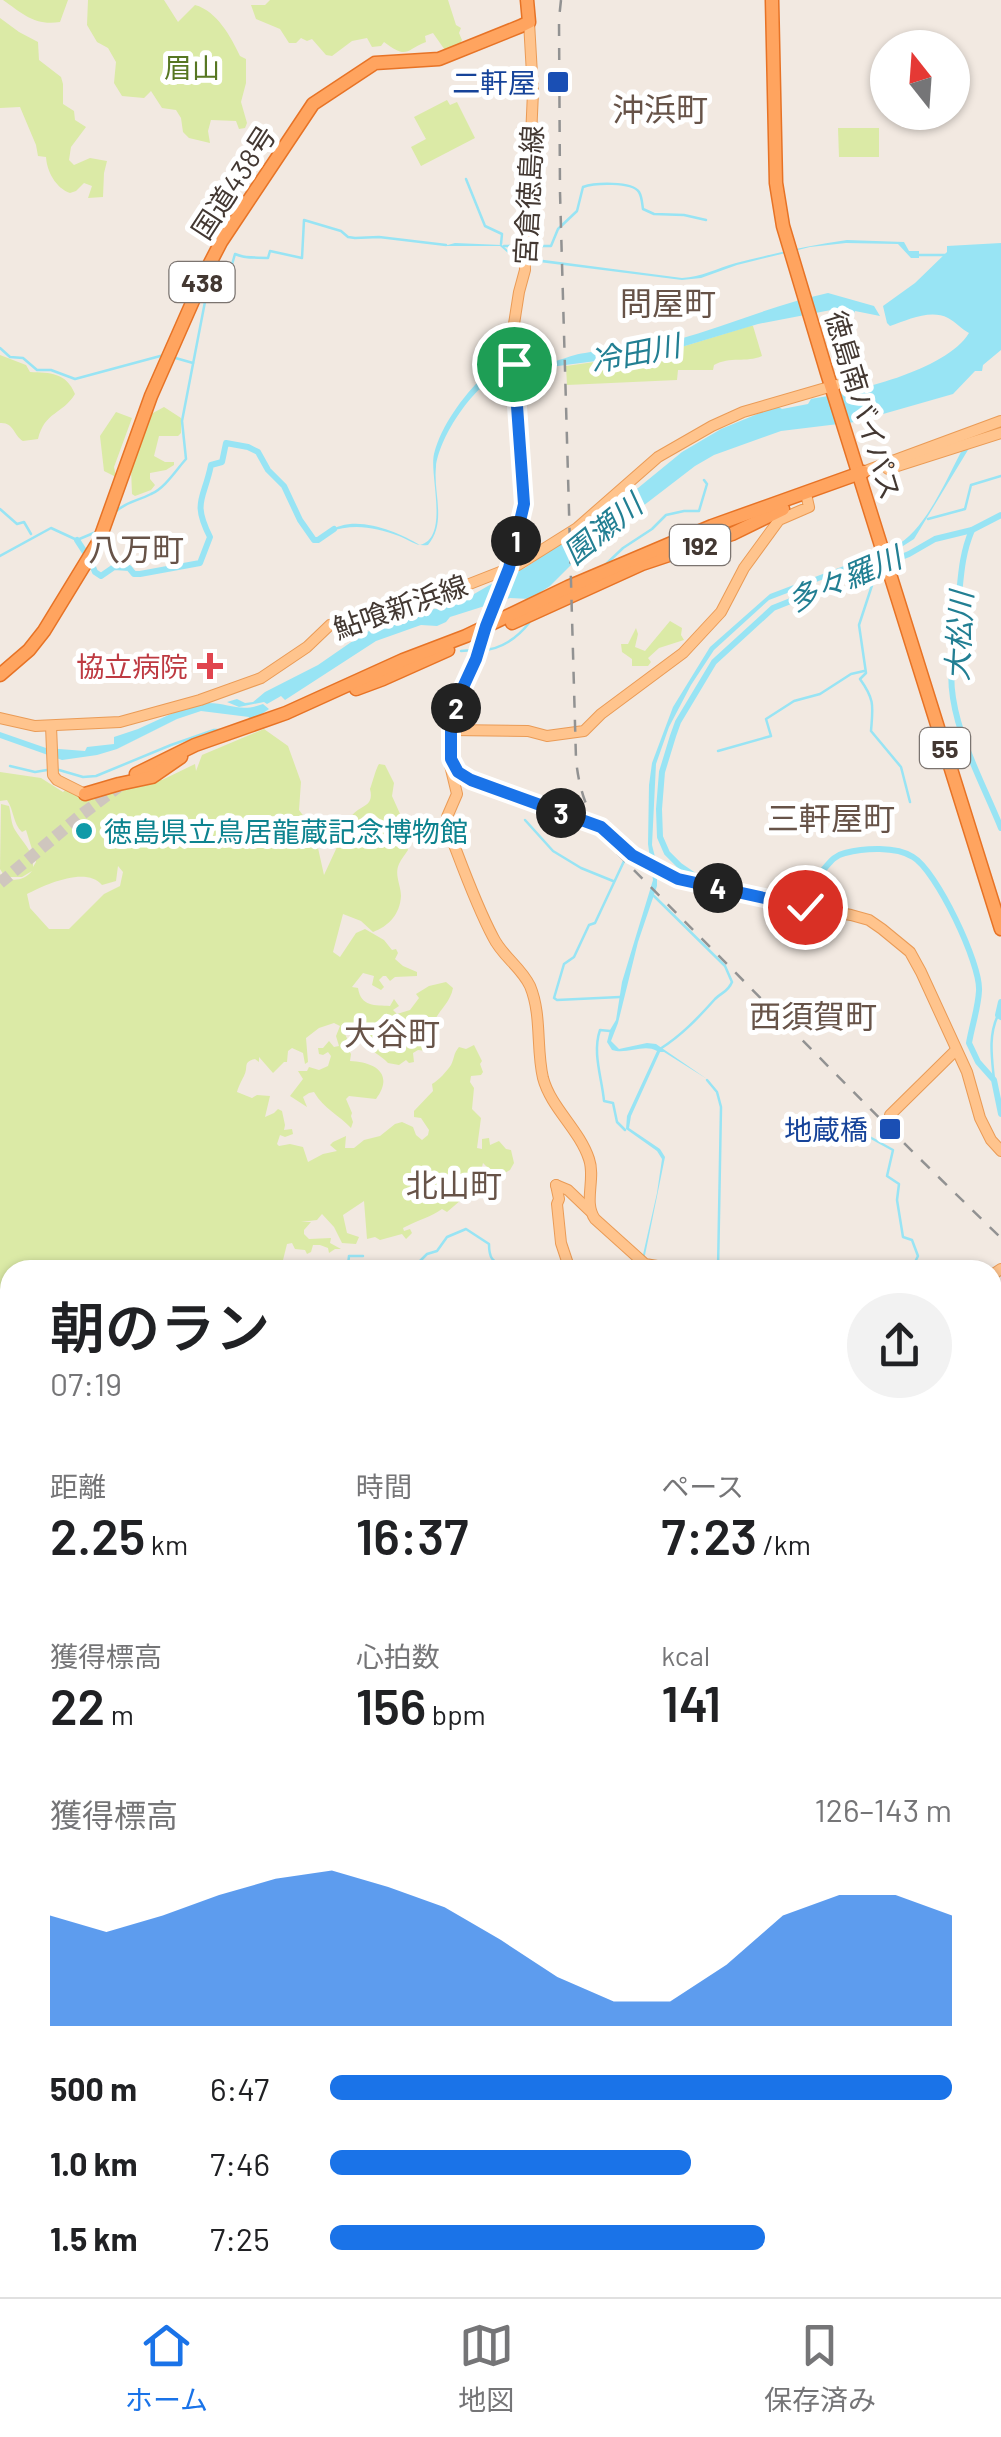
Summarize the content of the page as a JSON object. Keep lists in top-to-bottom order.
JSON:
{
  "streets": {
    "highway": [
      "国道438号",
      "438",
      "徳島南バイパス",
      "192",
      "55"
    ],
    "main road": ["宮倉徳島線", "鮎喰新浜線"]
  },
  "crossings": [
    ["国道438号", "宮倉徳島線"],
    ["宮倉徳島線", "192"],
    ["宮倉徳島線", "鮎喰新浜線"],
    ["徳島南バイパス", "192"],
    ["徳島南バイパス", "鮎喰新浜線"]
  ],
  "districts": [
    "沖浜町",
    "問屋町",
    "八万町",
    "三軒屋町",
    "西須賀町",
    "大谷町",
    "北山町"
  ],
  "water": [
    "冷田川",
    "園瀬川",
    "多々羅川",
    "大松川"
  ],
  "parks": ["眉山"],
  "places": {
    "transit": ["二軒屋", "地蔵橋"],
    "health": ["協立病院"],
    "other": ["徳島県立鳥居龍蔵記念博物館"]
  },
  "north": "top",
  "page": {
    "pins": [
      "1",
      "2",
      "3",
      "4"
    ],
    "heading": ["朝のラン", "07:19"],
    "stats": [
      ["距離", "2.25 km"],
      ["時間", "16:37"],
      ["ペース", "7:23 /km"],
      ["獲得標高", "22 m"],
      ["心拍数", "156 bpm"],
      ["kcal", "141"]
    ],
    "chart": ["獲得標高", "126–143 m"],
    "list": [
      {
        "name": "500 m",
        "note": "6:47"
      },
      {
        "name": "1.0 km",
        "note": "7:46"
      },
      {
        "name": "1.5 km",
        "note": "7:25"
      }
    ],
    "tabs": ["ホーム", "地図", "保存済み"]
  }
}
